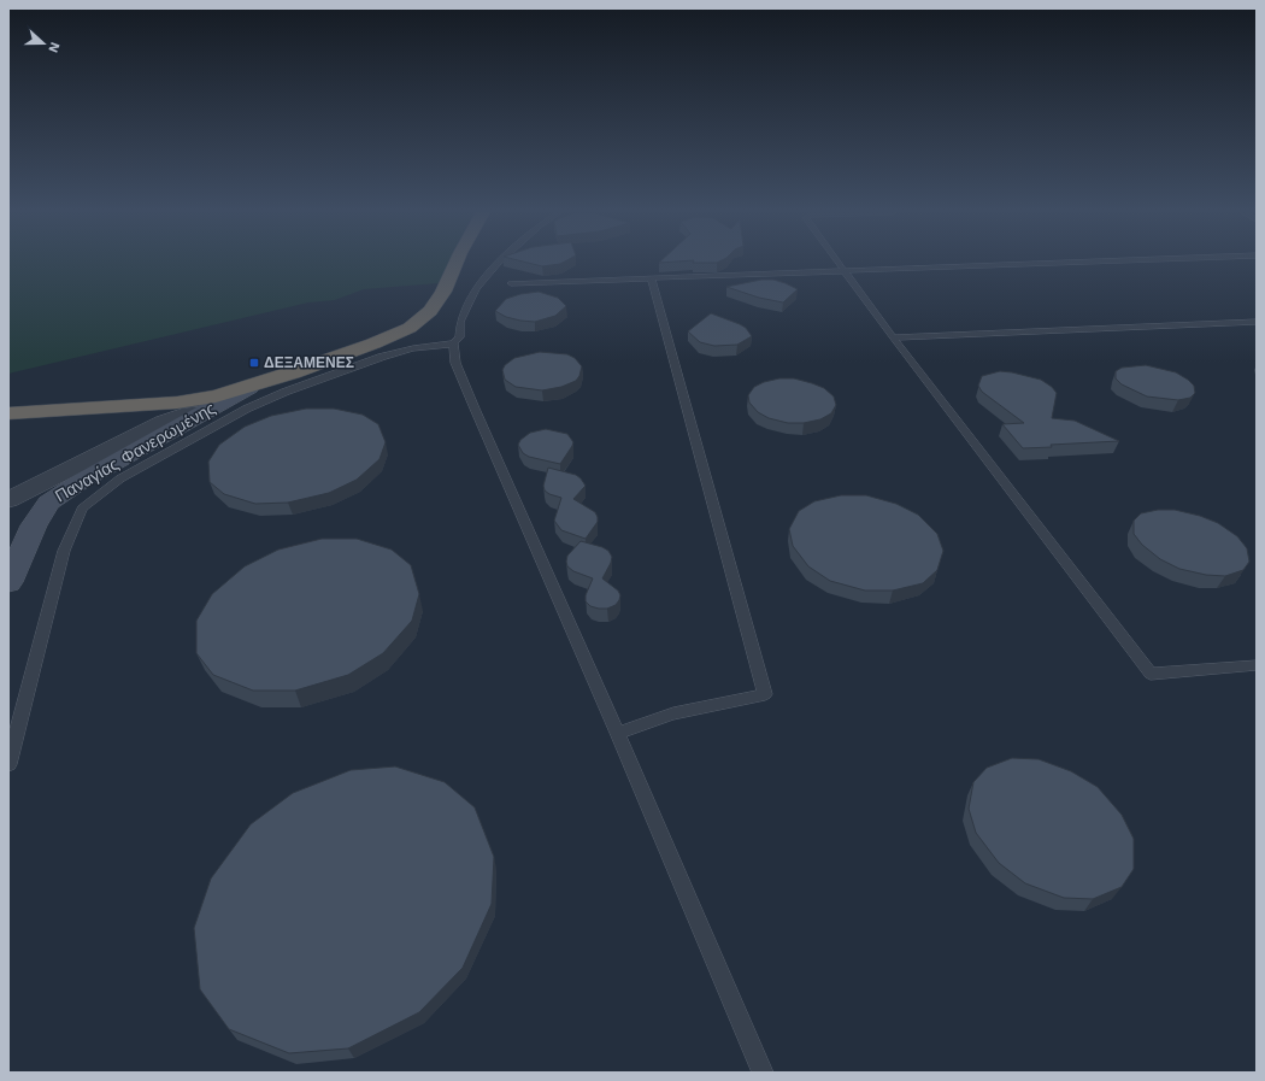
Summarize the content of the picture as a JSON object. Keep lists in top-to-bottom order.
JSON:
{
  "streets": {
    "main road": ["Παναγίας Φανερωμένης"]
  },
  "places": {
    "transit": ["ΔΕΞΑΜΕΝΕΣ"]
  },
  "north": "right"
}
